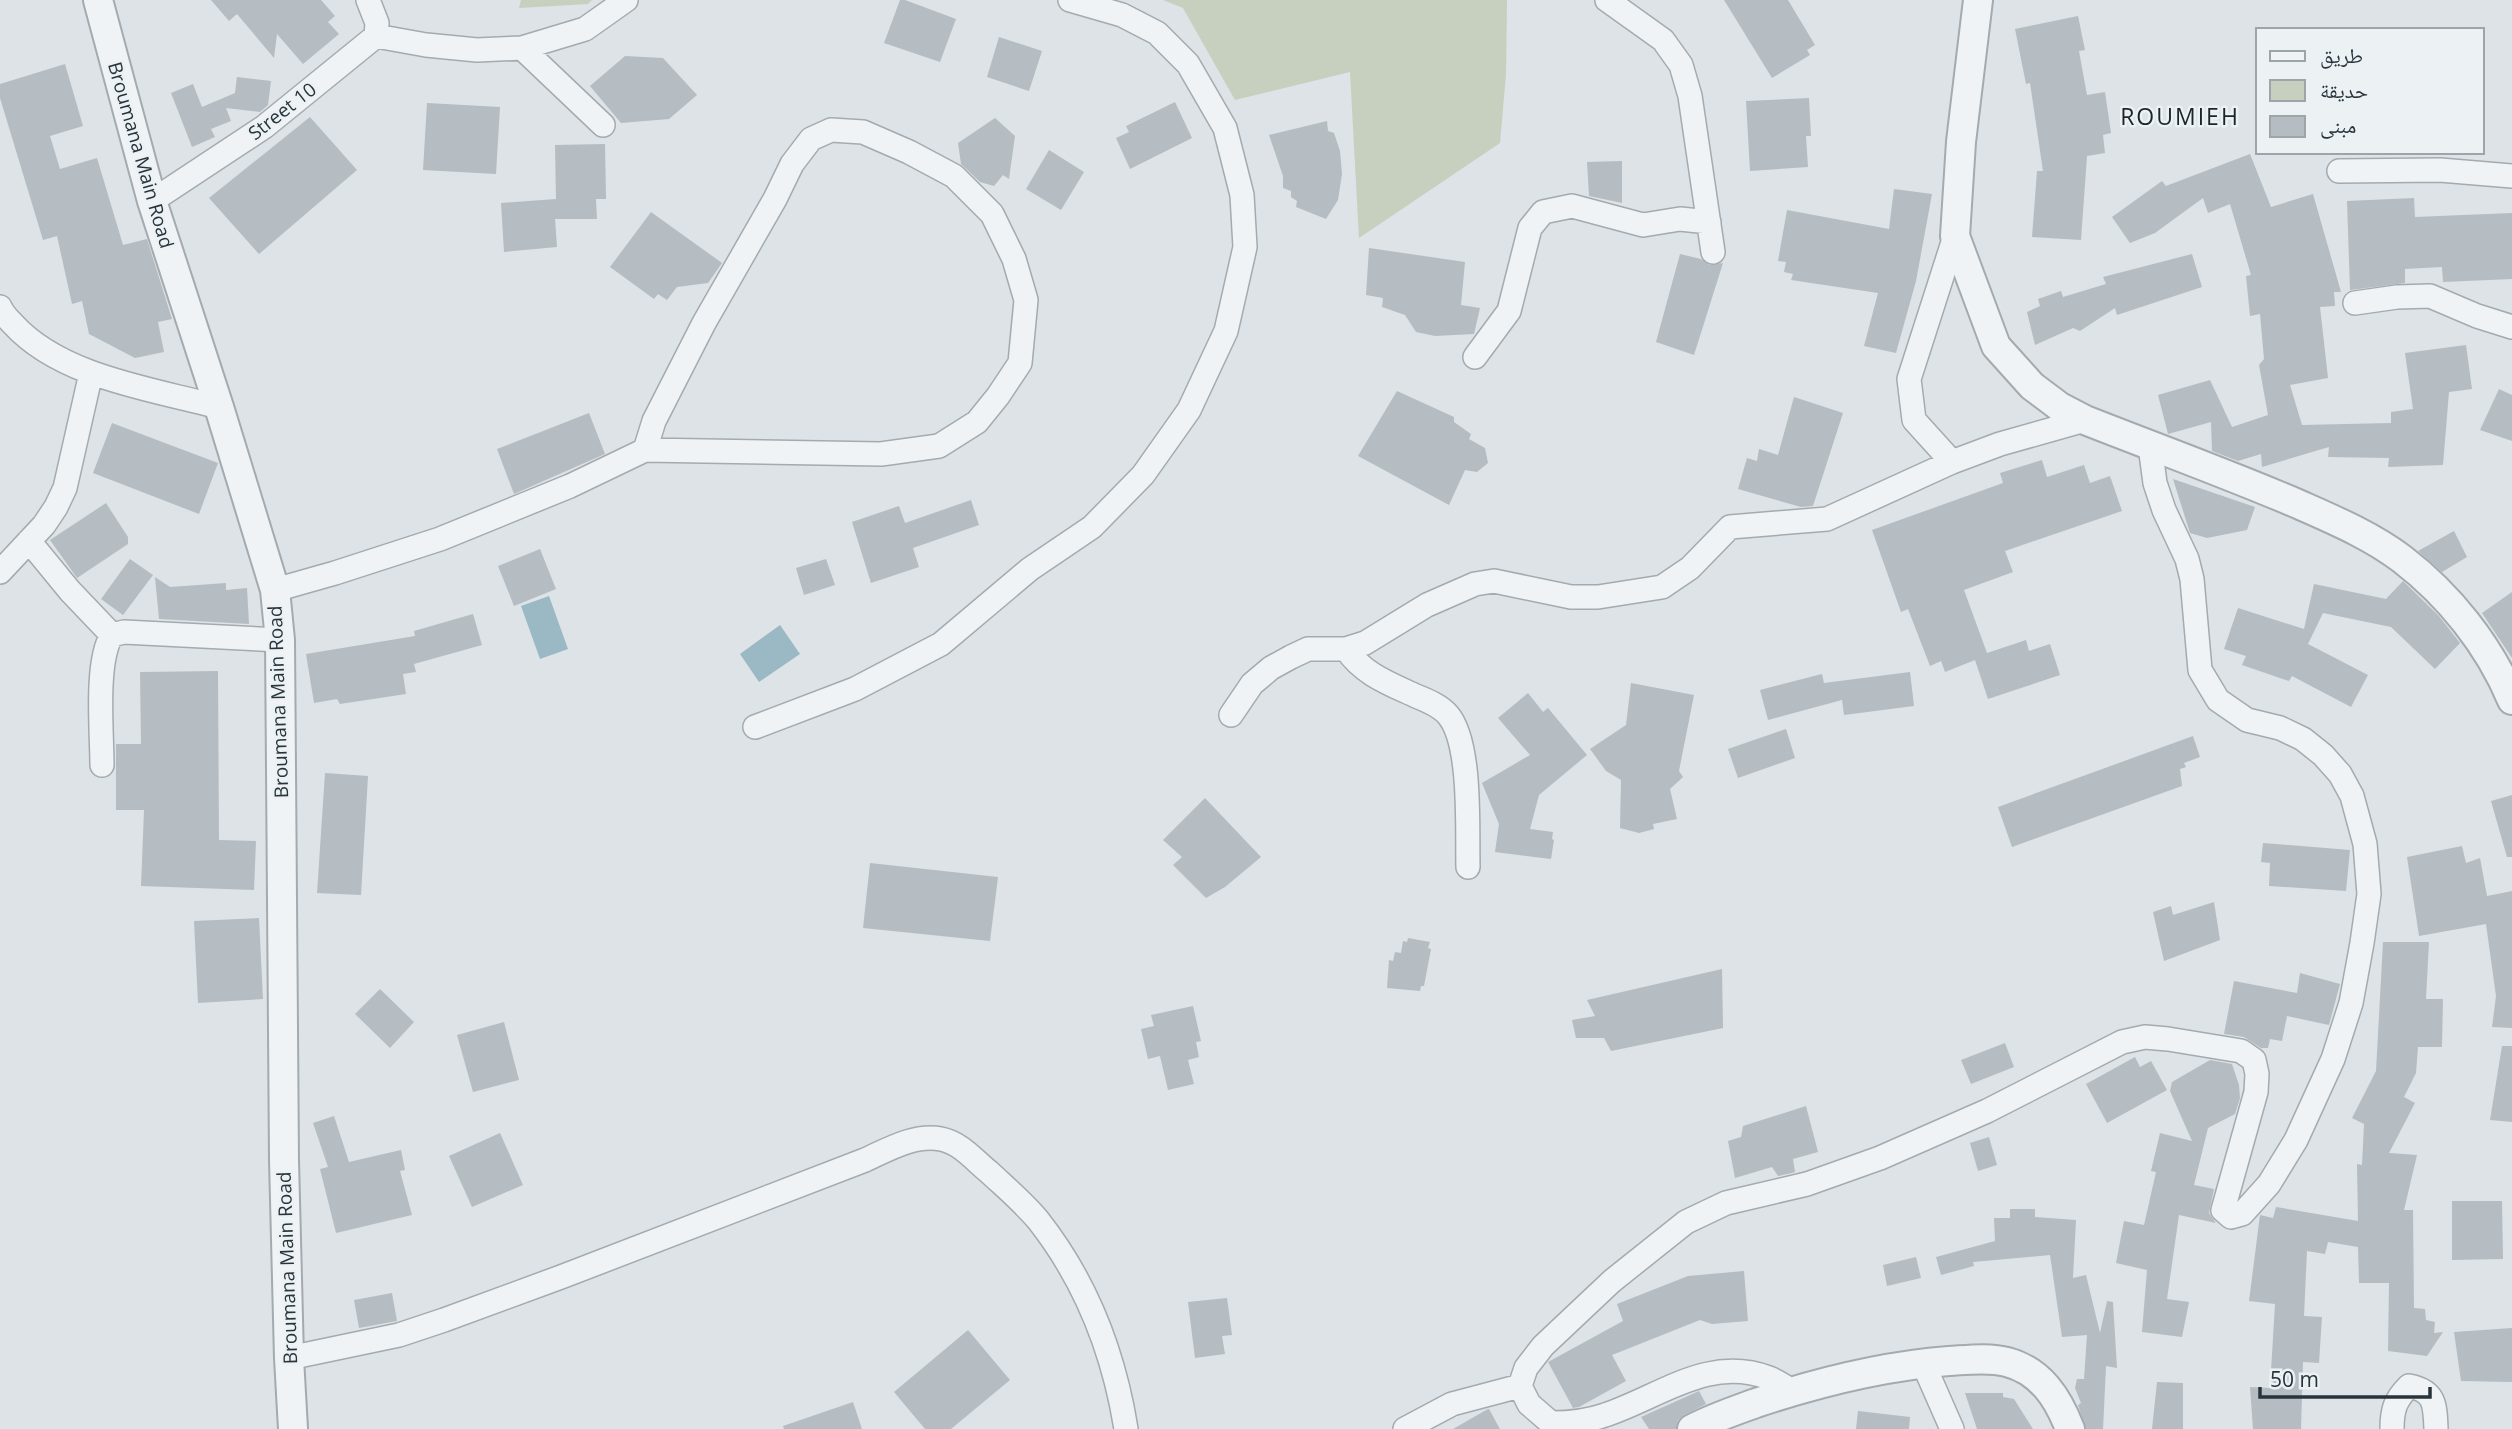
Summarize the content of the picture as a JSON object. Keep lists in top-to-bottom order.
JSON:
{
  "streets": {
    "street": ["Street 10", "Broumana Main Road"]
  },
  "crossings": [
    ["Street 10", "Broumana Main Road"]
  ],
  "districts": ["ROUMIEH"],
  "legend": ["طريق", "حديقة", "مبنى"],
  "scale_bar": "50 m"
}
